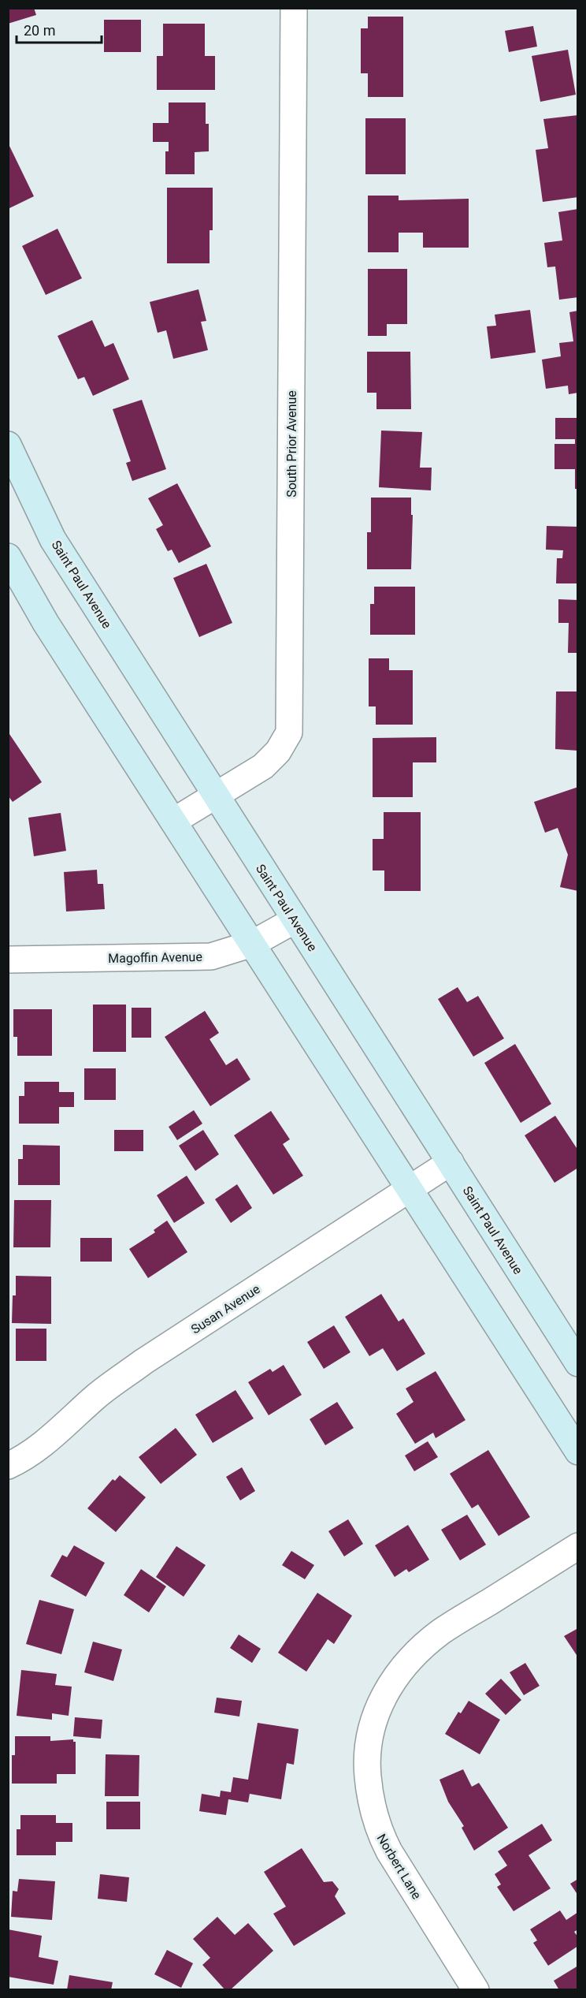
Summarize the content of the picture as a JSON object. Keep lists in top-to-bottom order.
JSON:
{
  "streets": {
    "main road": ["Saint Paul Avenue"],
    "street": [
      "South Prior Avenue",
      "Magoffin Avenue",
      "Susan Avenue",
      "Norbert Lane"
    ]
  },
  "crossings": [
    ["South Prior Avenue", "Saint Paul Avenue"],
    ["Saint Paul Avenue", "Magoffin Avenue"],
    ["Saint Paul Avenue", "Susan Avenue"]
  ],
  "scale_bar": "20 m"
}
